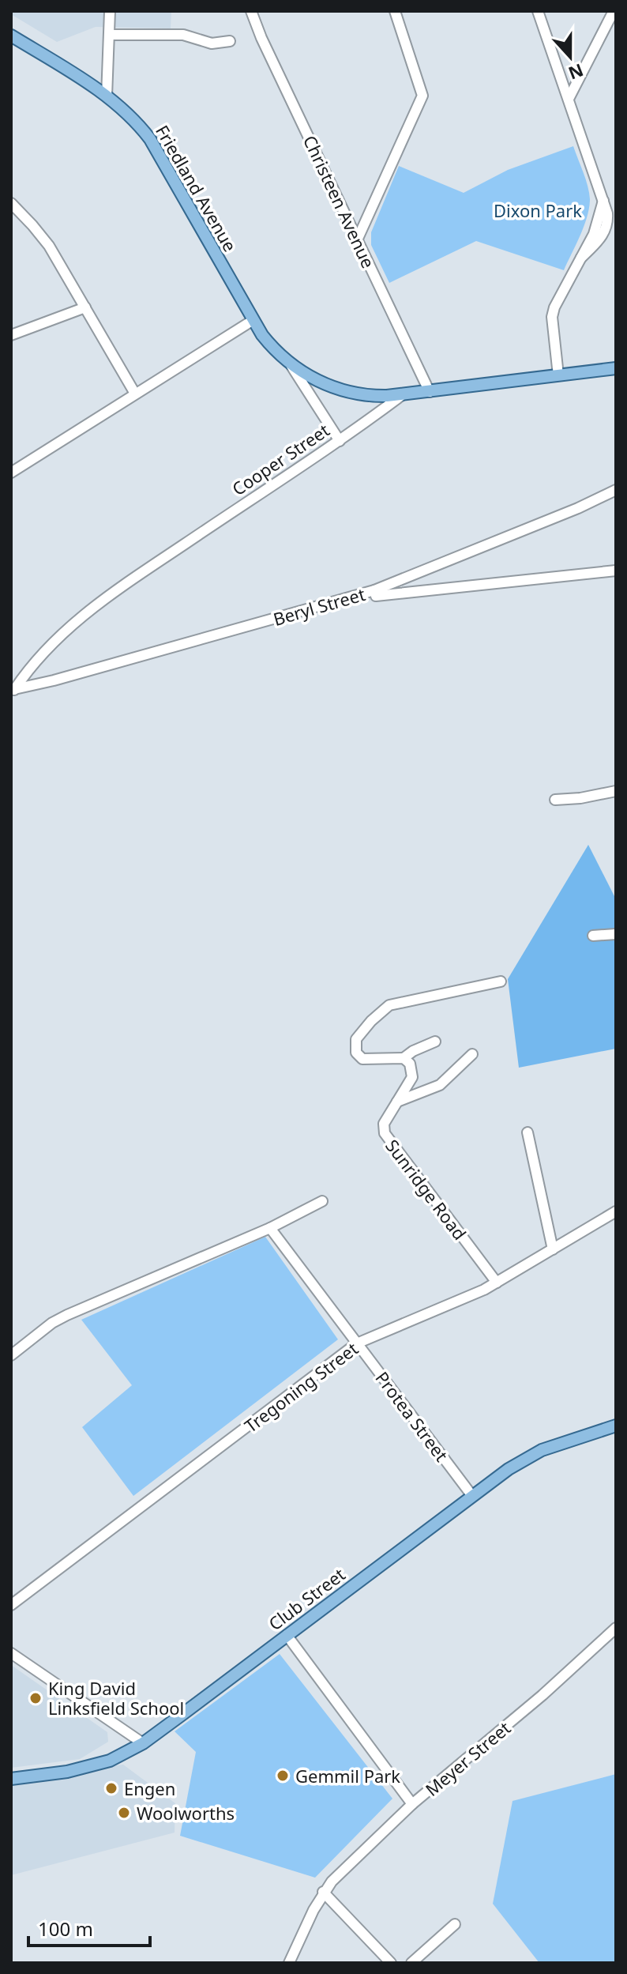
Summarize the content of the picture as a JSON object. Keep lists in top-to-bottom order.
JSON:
{
  "streets": {
    "main road": ["Friedland Avenue", "Cooper Street", "Club Street"],
    "street": [
      "Christeen Avenue",
      "Beryl Street",
      "Sunridge Road",
      "Tregoning Street",
      "Protea Street",
      "Meyer Street"
    ]
  },
  "crossings": [
    ["Friedland Avenue", "Cooper Street"],
    ["Christeen Avenue", "Cooper Street"],
    ["Cooper Street", "Beryl Street"],
    ["Sunridge Road", "Tregoning Street"],
    ["Tregoning Street", "Protea Street"],
    ["Protea Street", "Club Street"]
  ],
  "parks": ["Dixon Park"],
  "places": [
    "King David Linksfield School",
    "Gemmil Park",
    "Engen",
    "Woolworths"
  ],
  "scale_bar": "100 m",
  "north": "bottom"
}
